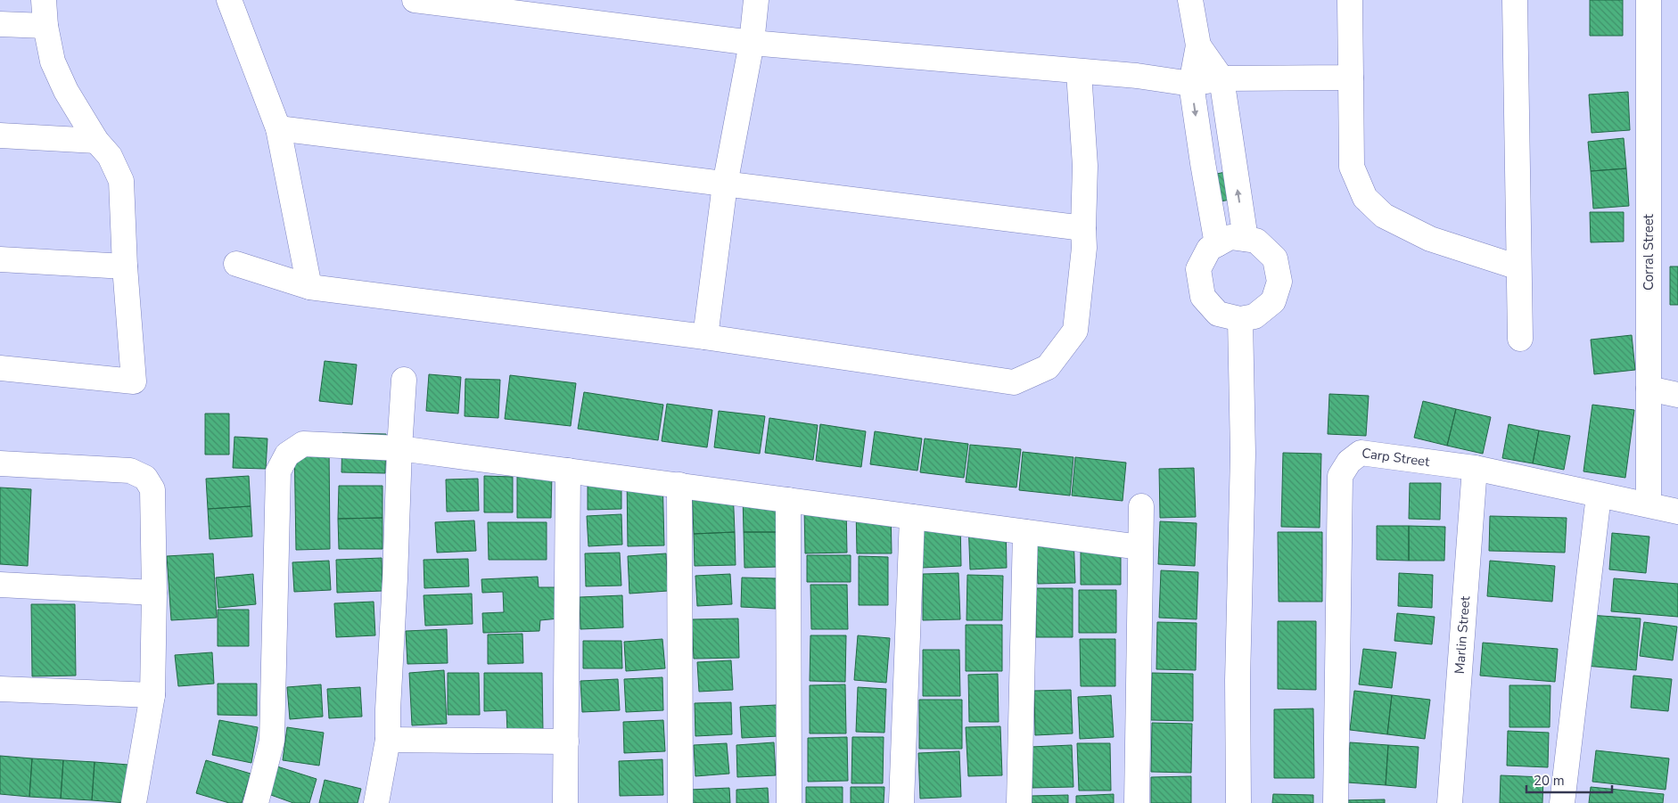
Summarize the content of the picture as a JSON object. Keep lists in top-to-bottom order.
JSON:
{
  "streets": {
    "street": ["Corral Street", "Carp Street", "Marlin Street"]
  },
  "crossings": [
    ["Corral Street", "Carp Street"],
    ["Carp Street", "Marlin Street"]
  ],
  "scale_bar": "20 m"
}
